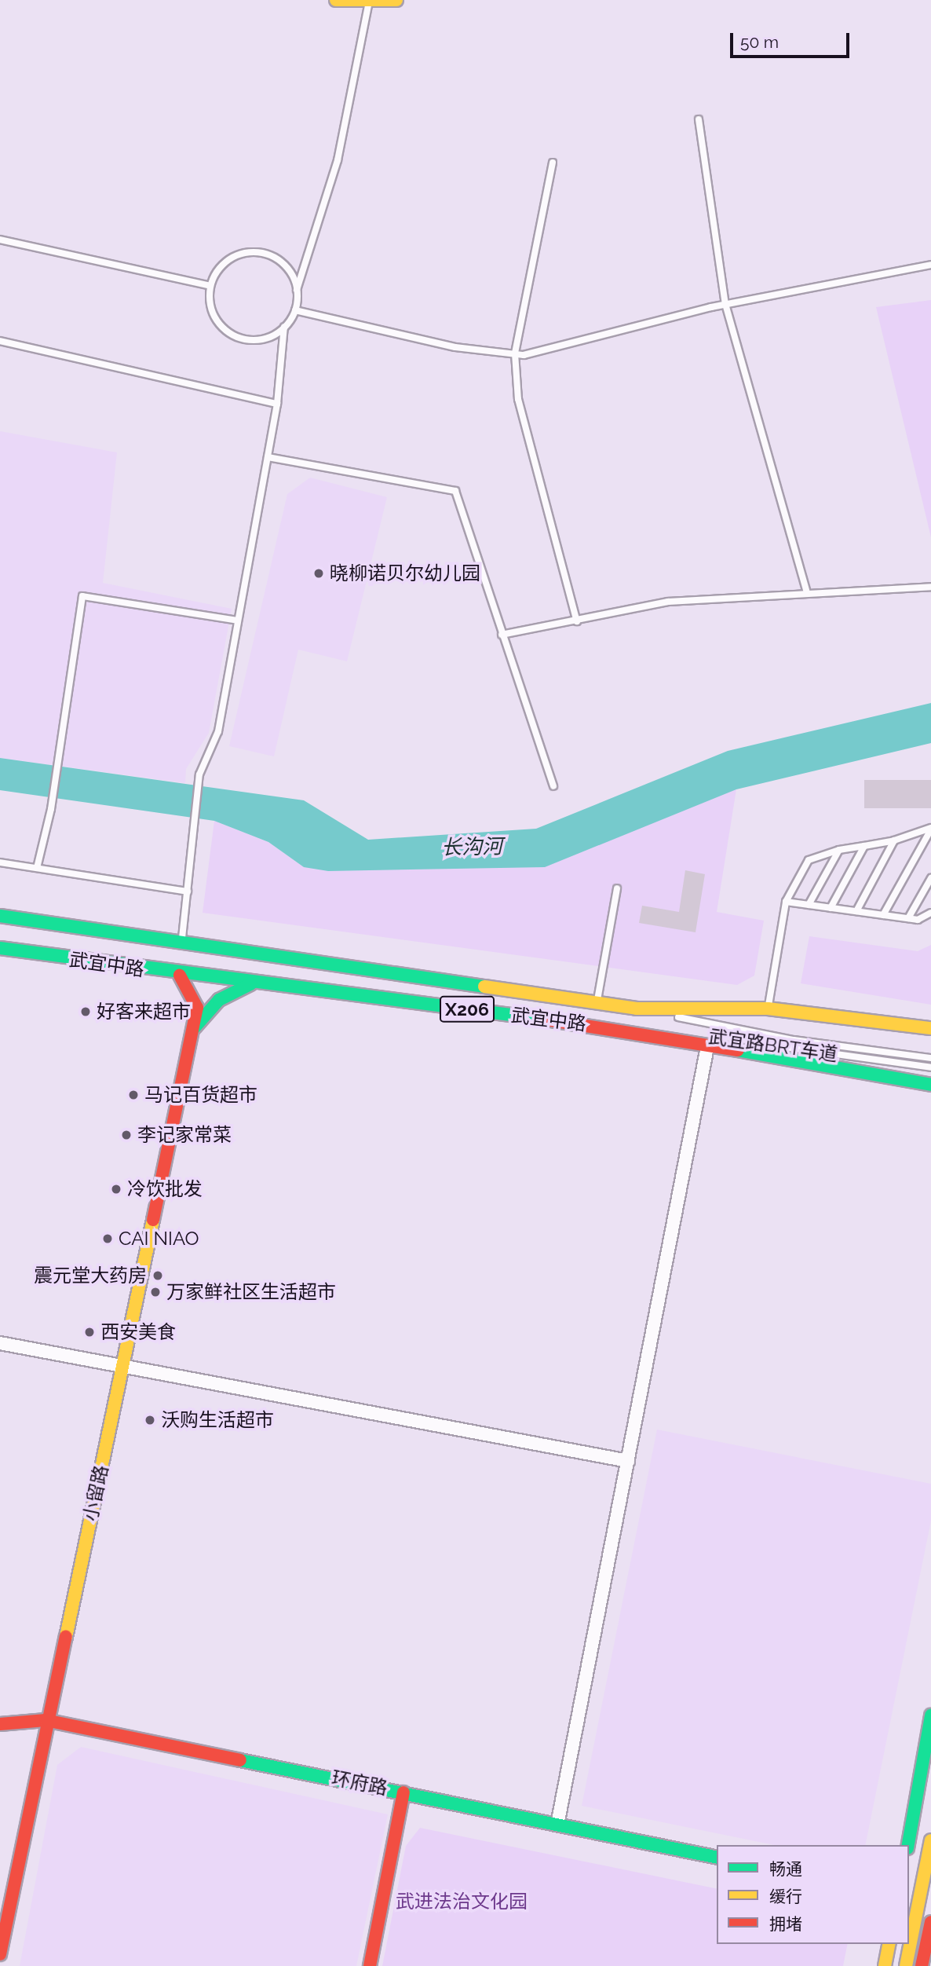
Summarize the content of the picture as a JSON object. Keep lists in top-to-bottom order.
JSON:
{
  "streets": {
    "street": [
      "武宜中路",
      "X206",
      "小留路",
      "环府路"
    ],
    "lane": ["武宜路BRT车道"]
  },
  "crossings": [
    ["武宜中路", "武宜路BRT车道"],
    ["武宜中路", "小留路"],
    ["小留路", "环府路"]
  ],
  "water": ["长沟河"],
  "parks": ["武进法治文化园"],
  "places": [
    "晓柳诺贝尔幼儿园",
    "好客来超市",
    "马记百货超市",
    "李记家常菜",
    "冷饮批发",
    "CAI NIAO",
    "震元堂大药房",
    "万家鲜社区生活超市",
    "西安美食",
    "沃购生活超市"
  ],
  "legend": ["畅通", "缓行", "拥堵"],
  "scale_bar": "50 m"
}
